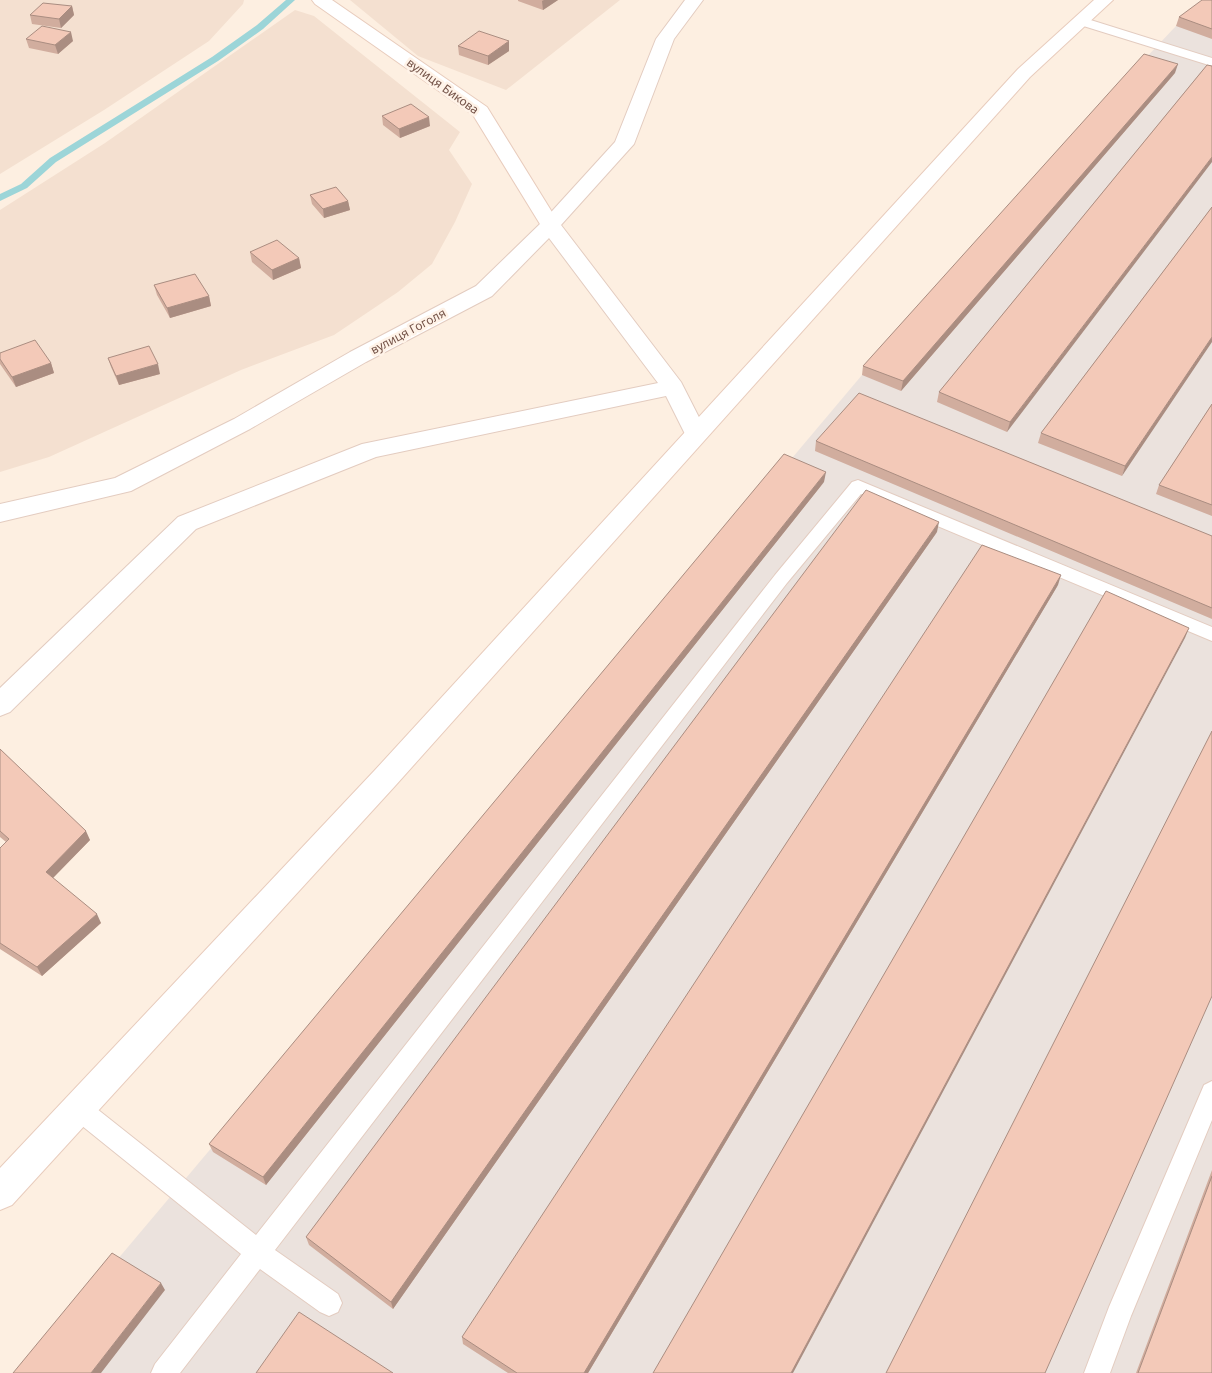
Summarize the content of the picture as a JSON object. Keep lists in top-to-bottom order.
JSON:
{
  "streets": {
    "street": ["вулиця Бикова", "вулиця Гоголя"]
  },
  "crossings": [
    ["вулиця Бикова", "вулиця Гоголя"]
  ]
}
